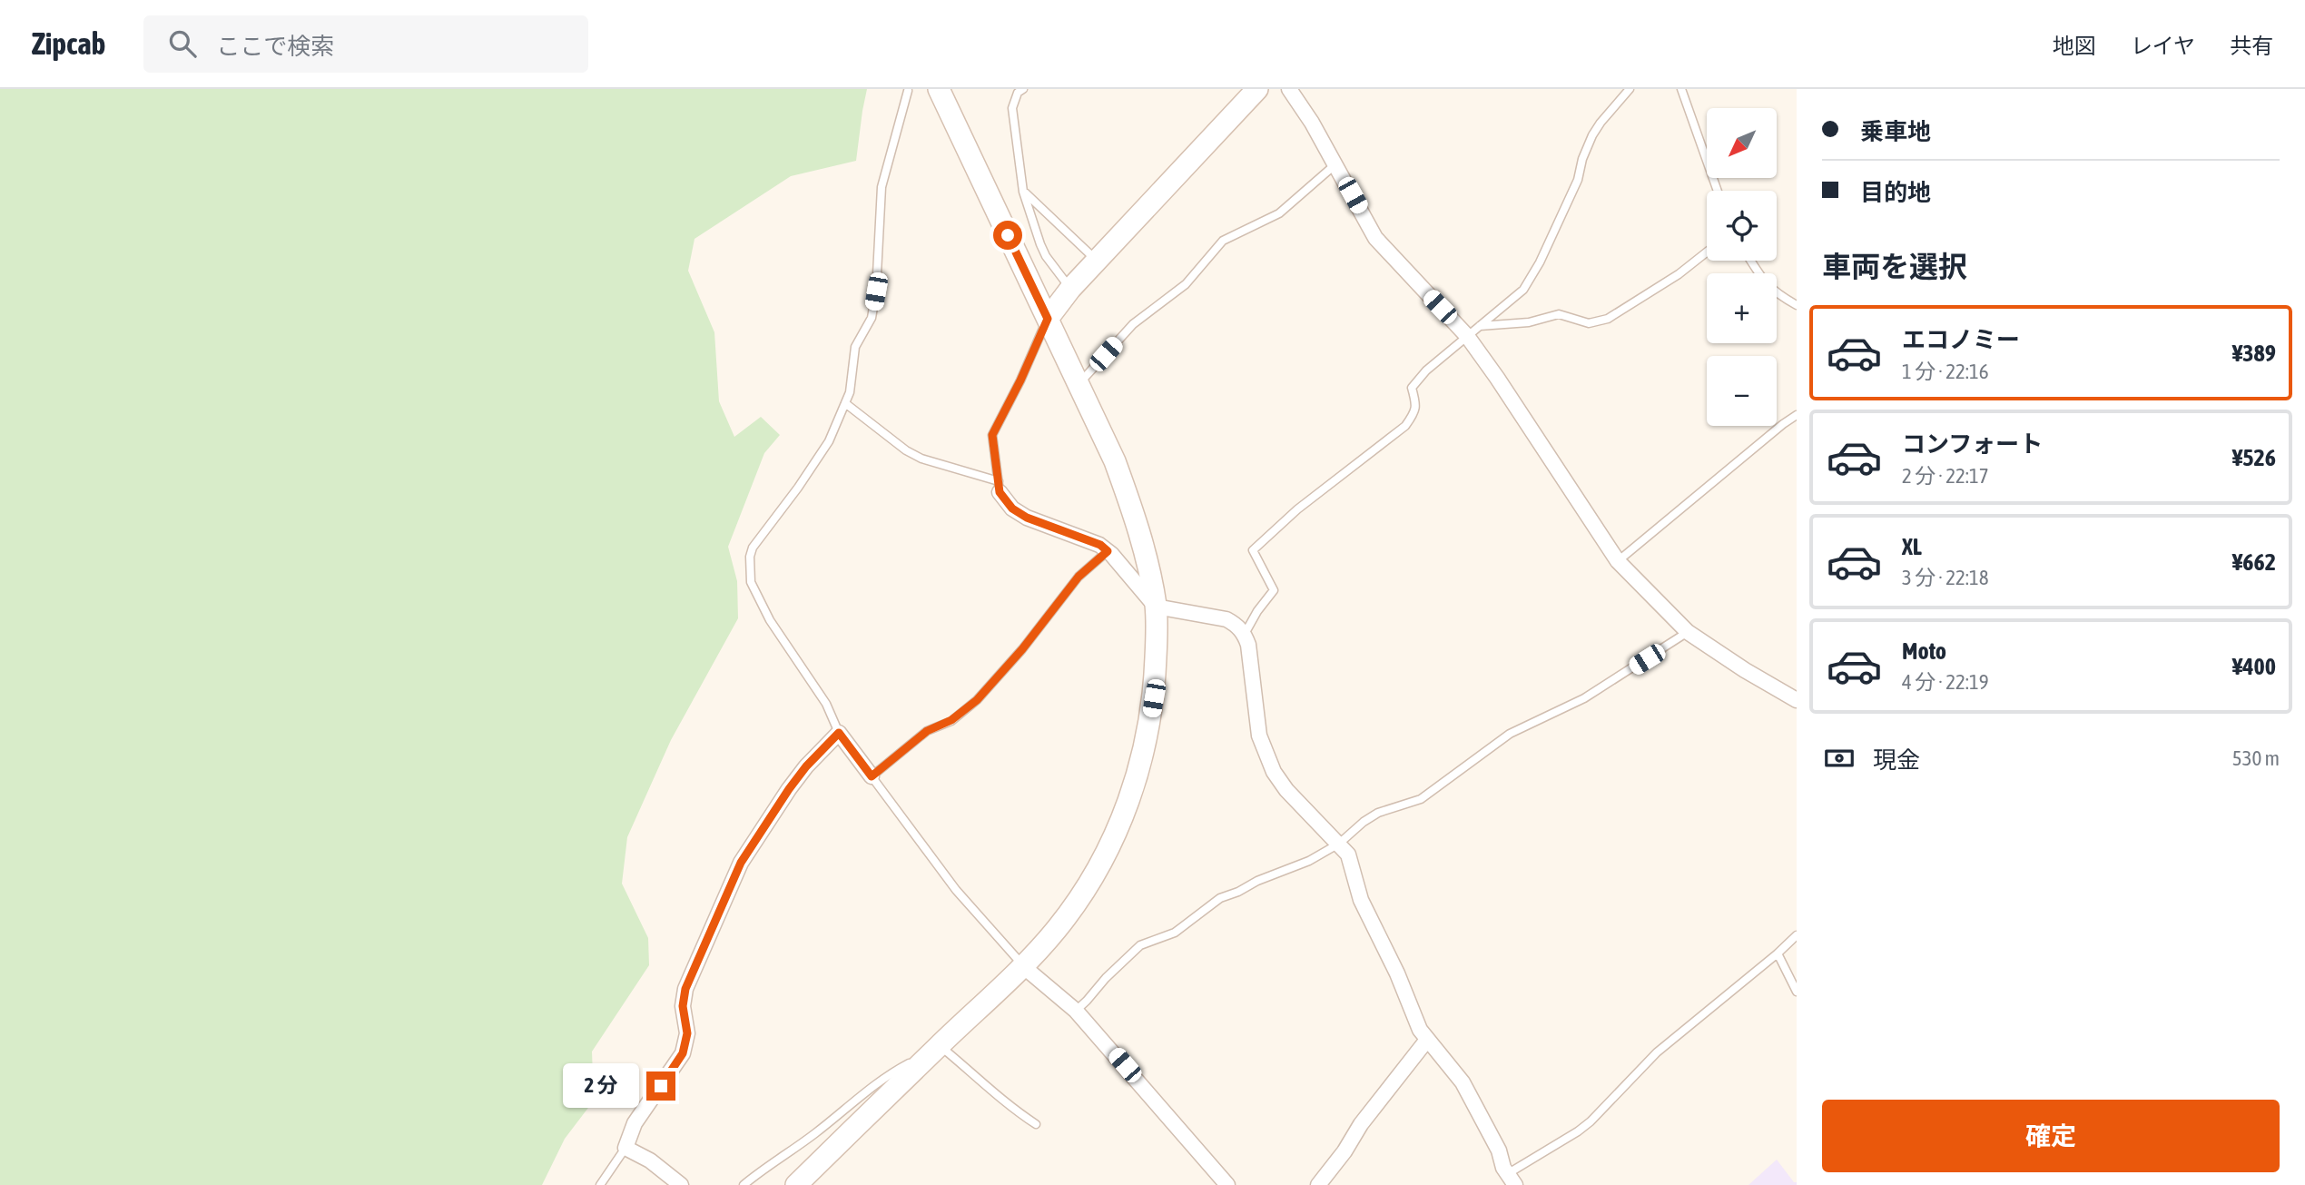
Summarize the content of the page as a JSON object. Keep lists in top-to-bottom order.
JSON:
{
  "north": "bottom left",
  "page": {
    "header": "Zipcab",
    "search": "ここで検索",
    "nav": ["地図", "レイヤ", "共有"],
    "banner": ["乗車地", "目的地"],
    "map_buttons": ["+", "−"],
    "heading": "車両を選択",
    "list": [
      {
        "name": "エコノミー",
        "note": "1 分 · 22:16",
        "value": "¥389"
      },
      {
        "name": "コンフォート",
        "note": "2 分 · 22:17",
        "value": "¥526"
      },
      {
        "name": "XL",
        "note": "3 分 · 22:18",
        "value": "¥662"
      },
      {
        "name": "Moto",
        "note": "4 分 · 22:19",
        "value": "¥400"
      }
    ],
    "pay": ["現金", "530 m"],
    "bubble": "2 分",
    "buttons": "確定"
  }
}
